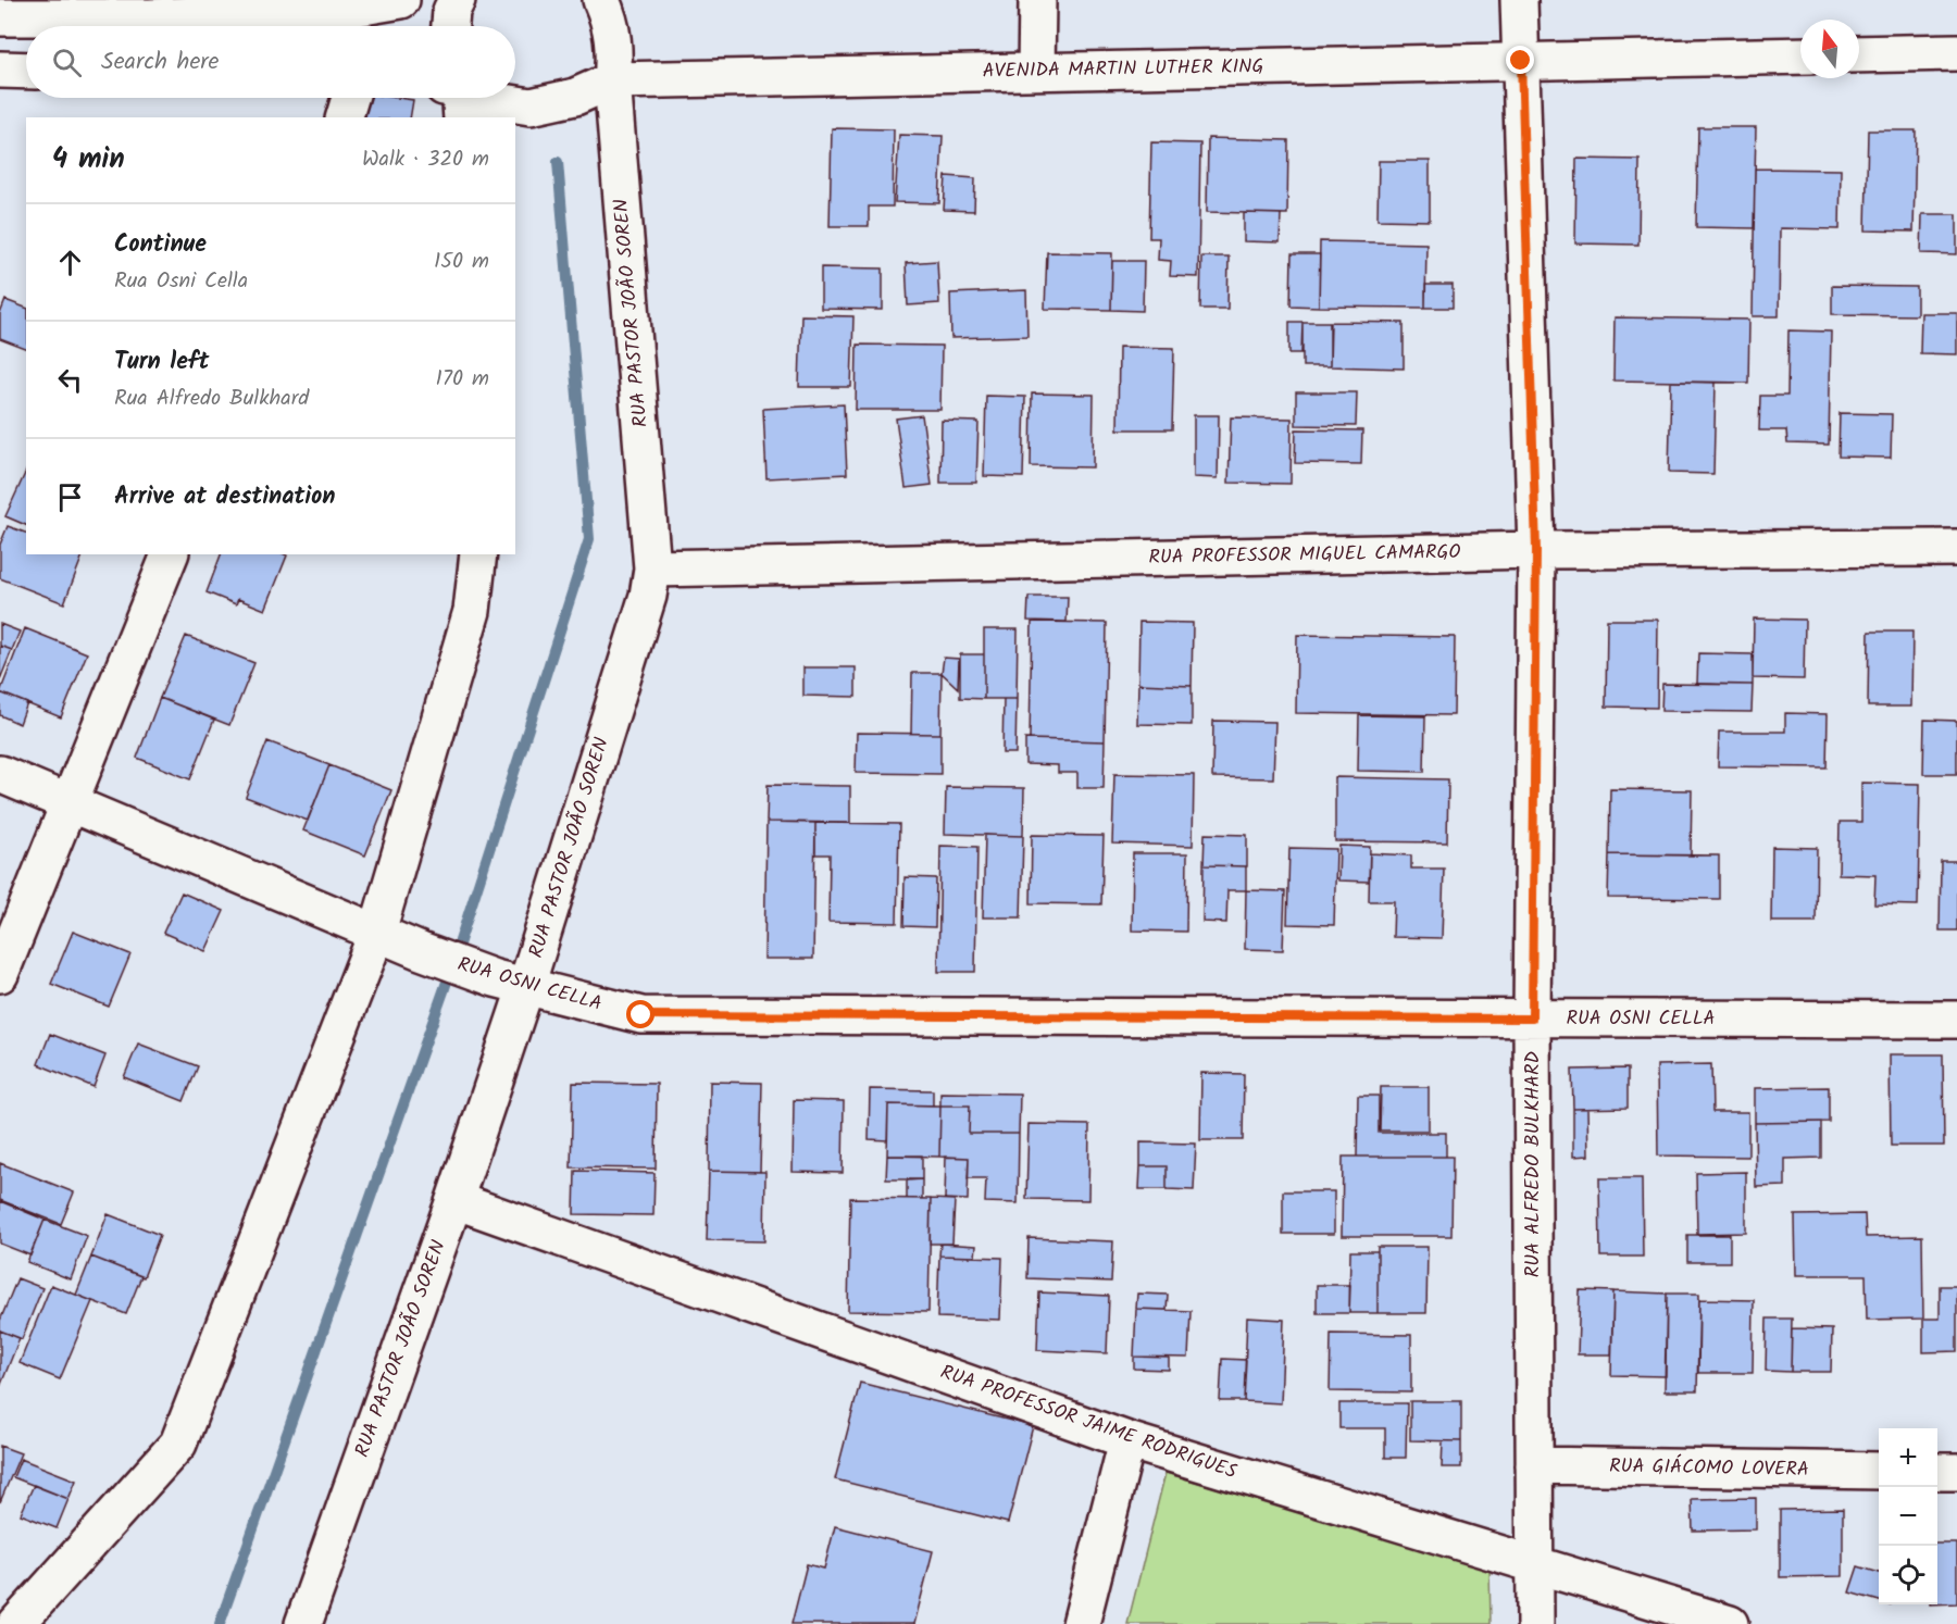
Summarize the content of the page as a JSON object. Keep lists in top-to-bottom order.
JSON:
{
  "streets": {
    "street": [
      "AVENIDA MARTIN LUTHER KING",
      "RUA PASTOR JOÃO SOREN",
      "RUA PROFESSOR MIGUEL CAMARGO",
      "RUA OSNI CELLA",
      "RUA ALFREDO BULKHARD",
      "RUA PROFESSOR JAIME RODRIGUES",
      "RUA GIÁCOMO LOVERA"
    ]
  },
  "crossings": [
    ["AVENIDA MARTIN LUTHER KING", "RUA PASTOR JOÃO SOREN"],
    ["AVENIDA MARTIN LUTHER KING", "RUA ALFREDO BULKHARD"],
    ["RUA PASTOR JOÃO SOREN", "RUA PROFESSOR MIGUEL CAMARGO"],
    ["RUA PASTOR JOÃO SOREN", "RUA OSNI CELLA"],
    ["RUA PASTOR JOÃO SOREN", "RUA PROFESSOR JAIME RODRIGUES"],
    ["RUA PROFESSOR MIGUEL CAMARGO", "RUA ALFREDO BULKHARD"],
    ["RUA OSNI CELLA", "RUA ALFREDO BULKHARD"],
    ["RUA ALFREDO BULKHARD", "RUA PROFESSOR JAIME RODRIGUES"],
    ["RUA ALFREDO BULKHARD", "RUA GIÁCOMO LOVERA"]
  ],
  "north": "top",
  "page": {
    "search": "Search here",
    "heading": ["4 min", "Walk · 320 m"],
    "list": [
      ["Continue", "Rua Osni Cella", "150 m"],
      ["Turn left", "Rua Alfredo Bulkhard", "170 m"],
      "Arrive at destination"
    ],
    "map_buttons": ["+", "−"]
  }
}
